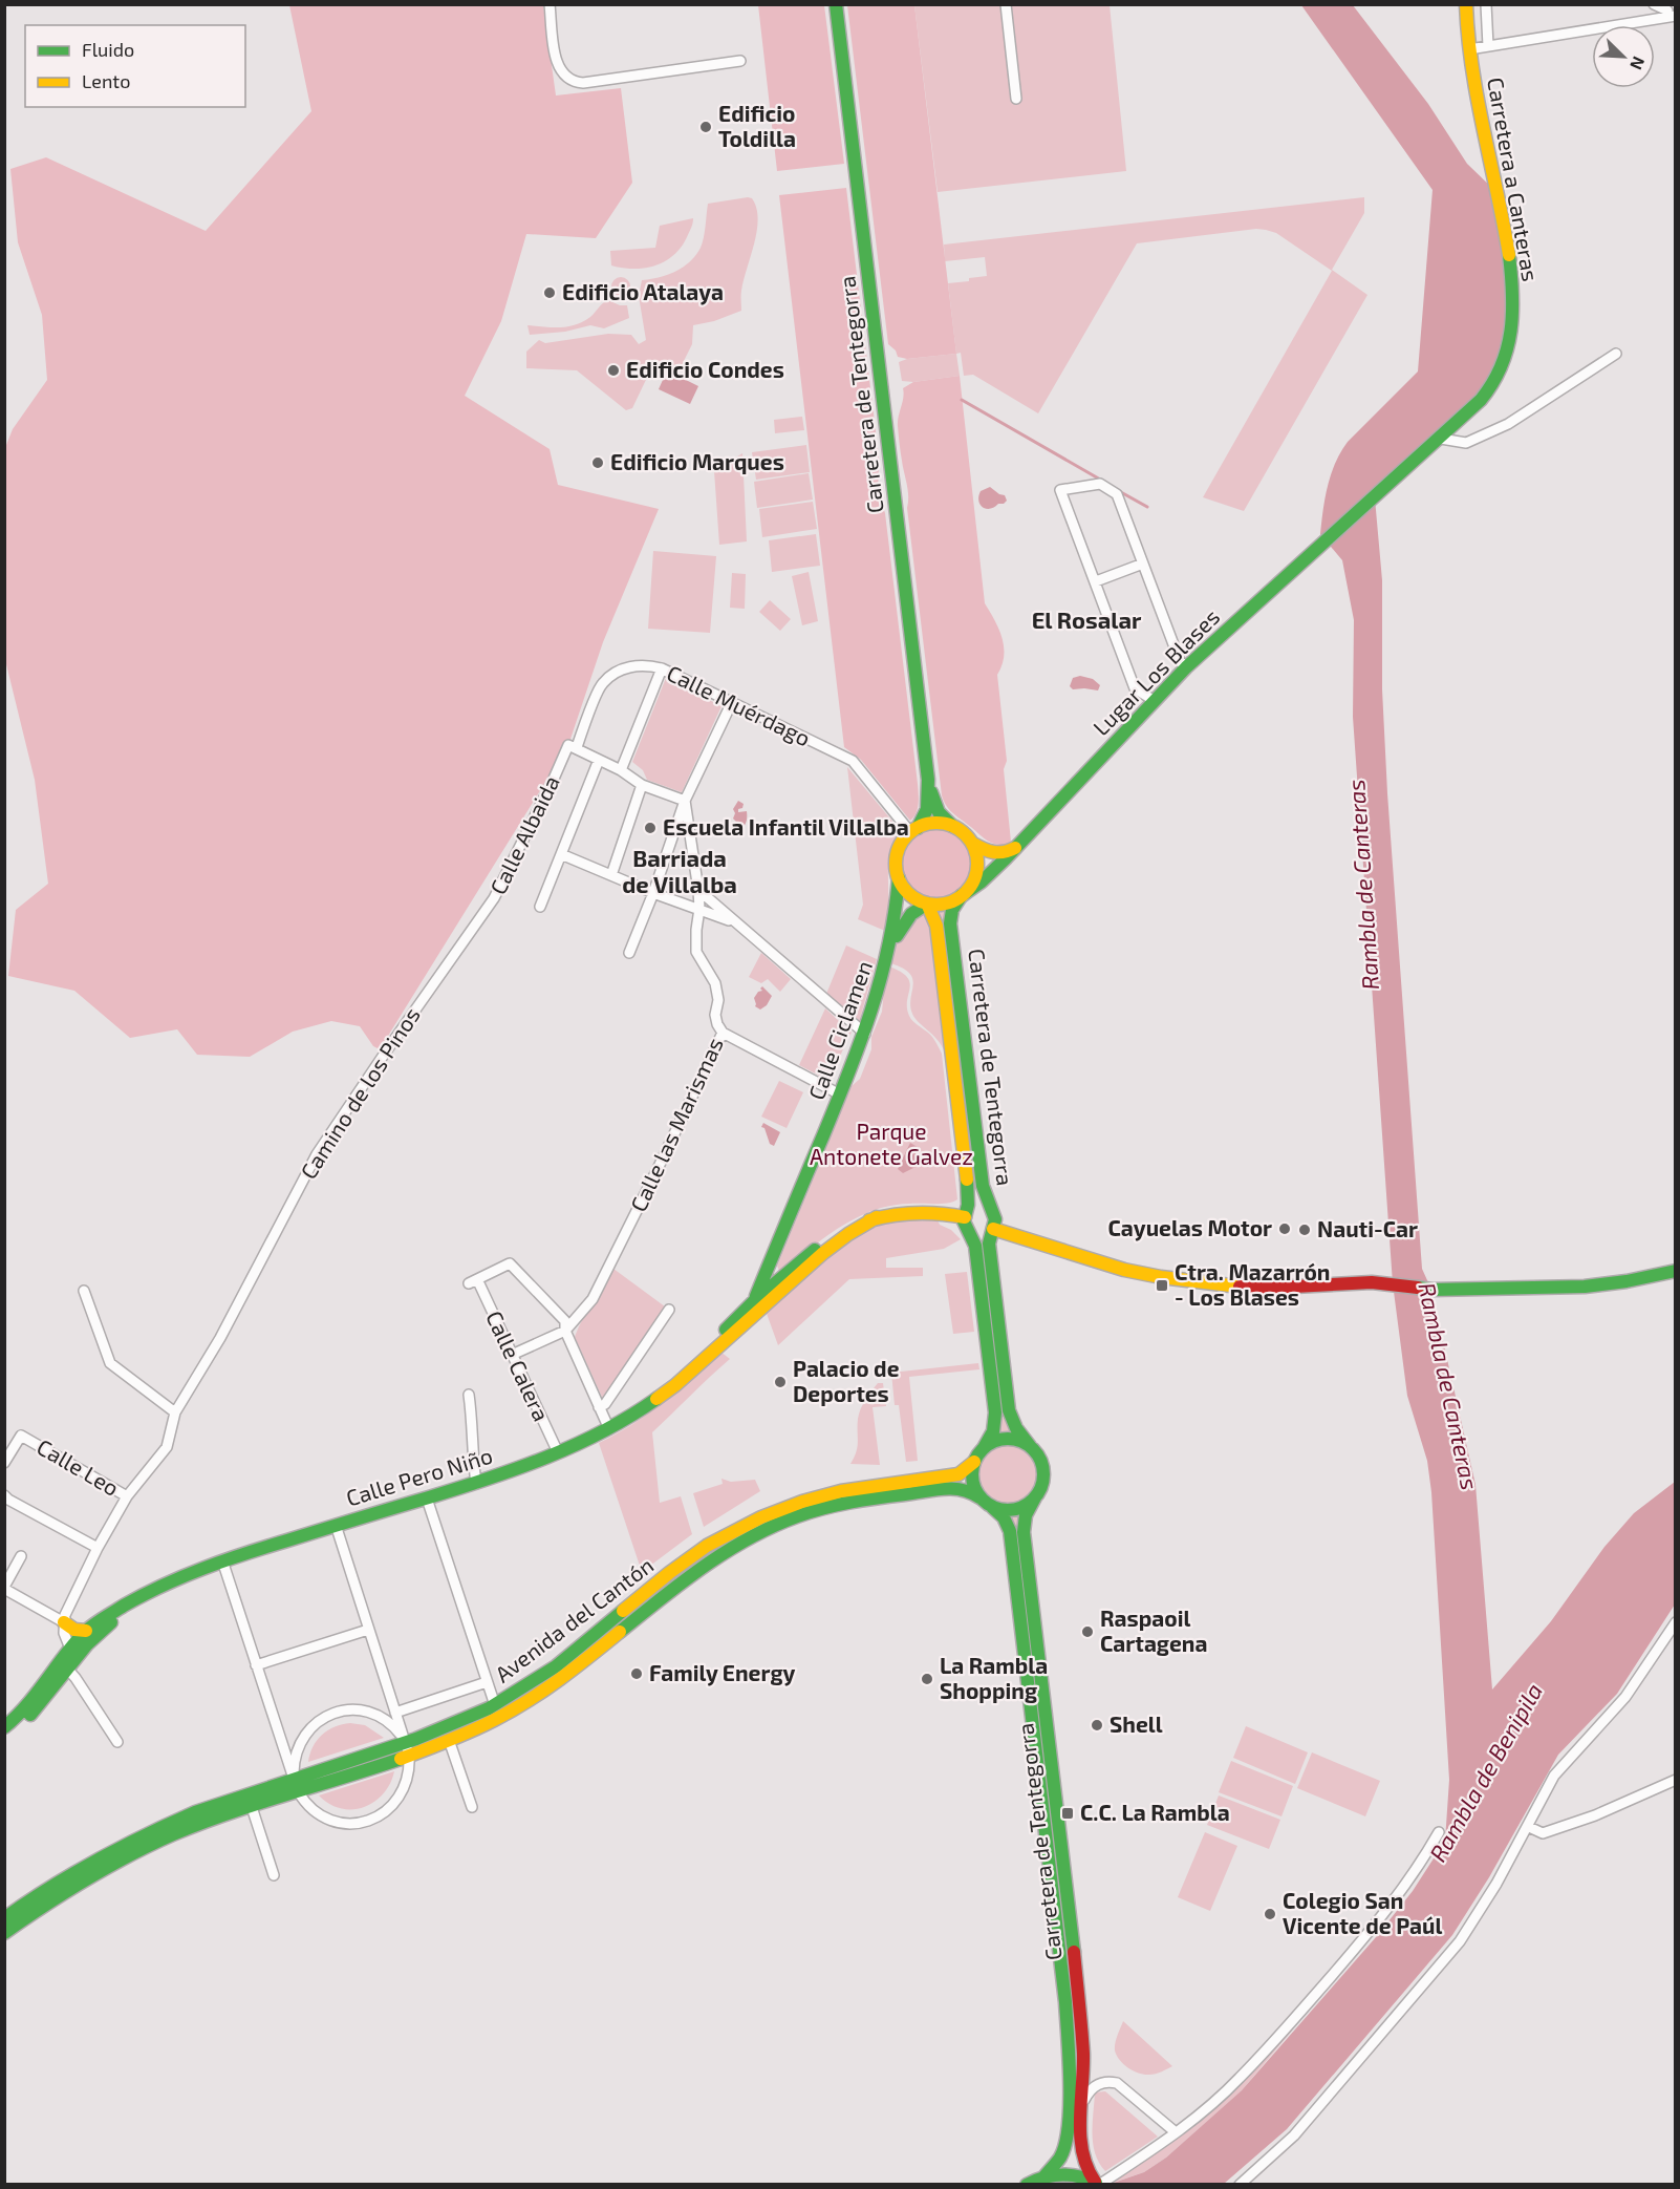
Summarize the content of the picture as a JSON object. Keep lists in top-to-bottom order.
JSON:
{
  "streets": {
    "main road": [
      "Carretera a Canteras",
      "Carretera de Tentegorra",
      "Lugar Los Blases",
      "Calle Ciclamen",
      "Calle Pero Niño",
      "Avenida del Cantón"
    ],
    "street": [
      "Calle Muérdago",
      "Calle Albaida",
      "Camino de los Pinos",
      "Calle las Marismas",
      "Calle Calera",
      "Calle Leo"
    ]
  },
  "crossings": [
    ["Carretera a Canteras", "Lugar Los Blases"],
    ["Carretera de Tentegorra", "Lugar Los Blases"],
    ["Carretera de Tentegorra", "Calle Muérdago"],
    ["Carretera de Tentegorra", "Calle Ciclamen"],
    ["Carretera de Tentegorra", "Calle Pero Niño"],
    ["Carretera de Tentegorra", "Avenida del Cantón"],
    ["Lugar Los Blases", "Calle Muérdago"],
    ["Lugar Los Blases", "Calle Ciclamen"],
    ["Calle Muérdago", "Calle Albaida"],
    ["Calle Muérdago", "Calle Ciclamen"],
    ["Calle Albaida", "Camino de los Pinos"],
    ["Calle Ciclamen", "Calle Pero Niño"],
    ["Camino de los Pinos", "Calle Leo"],
    ["Calle las Marismas", "Calle Calera"],
    ["Calle Calera", "Calle Pero Niño"]
  ],
  "districts": ["El Rosalar", "Barriada de Villalba"],
  "water": ["Rambla de Canteras", "Rambla de Benipila"],
  "parks": ["Parque Antonete Galvez"],
  "places": {
    "other": [
      "Edificio Toldilla",
      "Edificio Atalaya",
      "Edificio Condes",
      "Edificio Marques",
      "Escuela Infantil Villalba",
      "Cayuelas Motor",
      "Nauti-Car",
      "Palacio de Deportes",
      "Raspaoil Cartagena",
      "Family Energy",
      "La Rambla Shopping",
      "Shell",
      "Colegio San Vicente de Paúl"
    ],
    "transit": ["Ctra. Mazarrón - Los Blases", "C.C. La Rambla"]
  },
  "legend": ["Fluido", "Lento"],
  "north": "bottom right"
}
